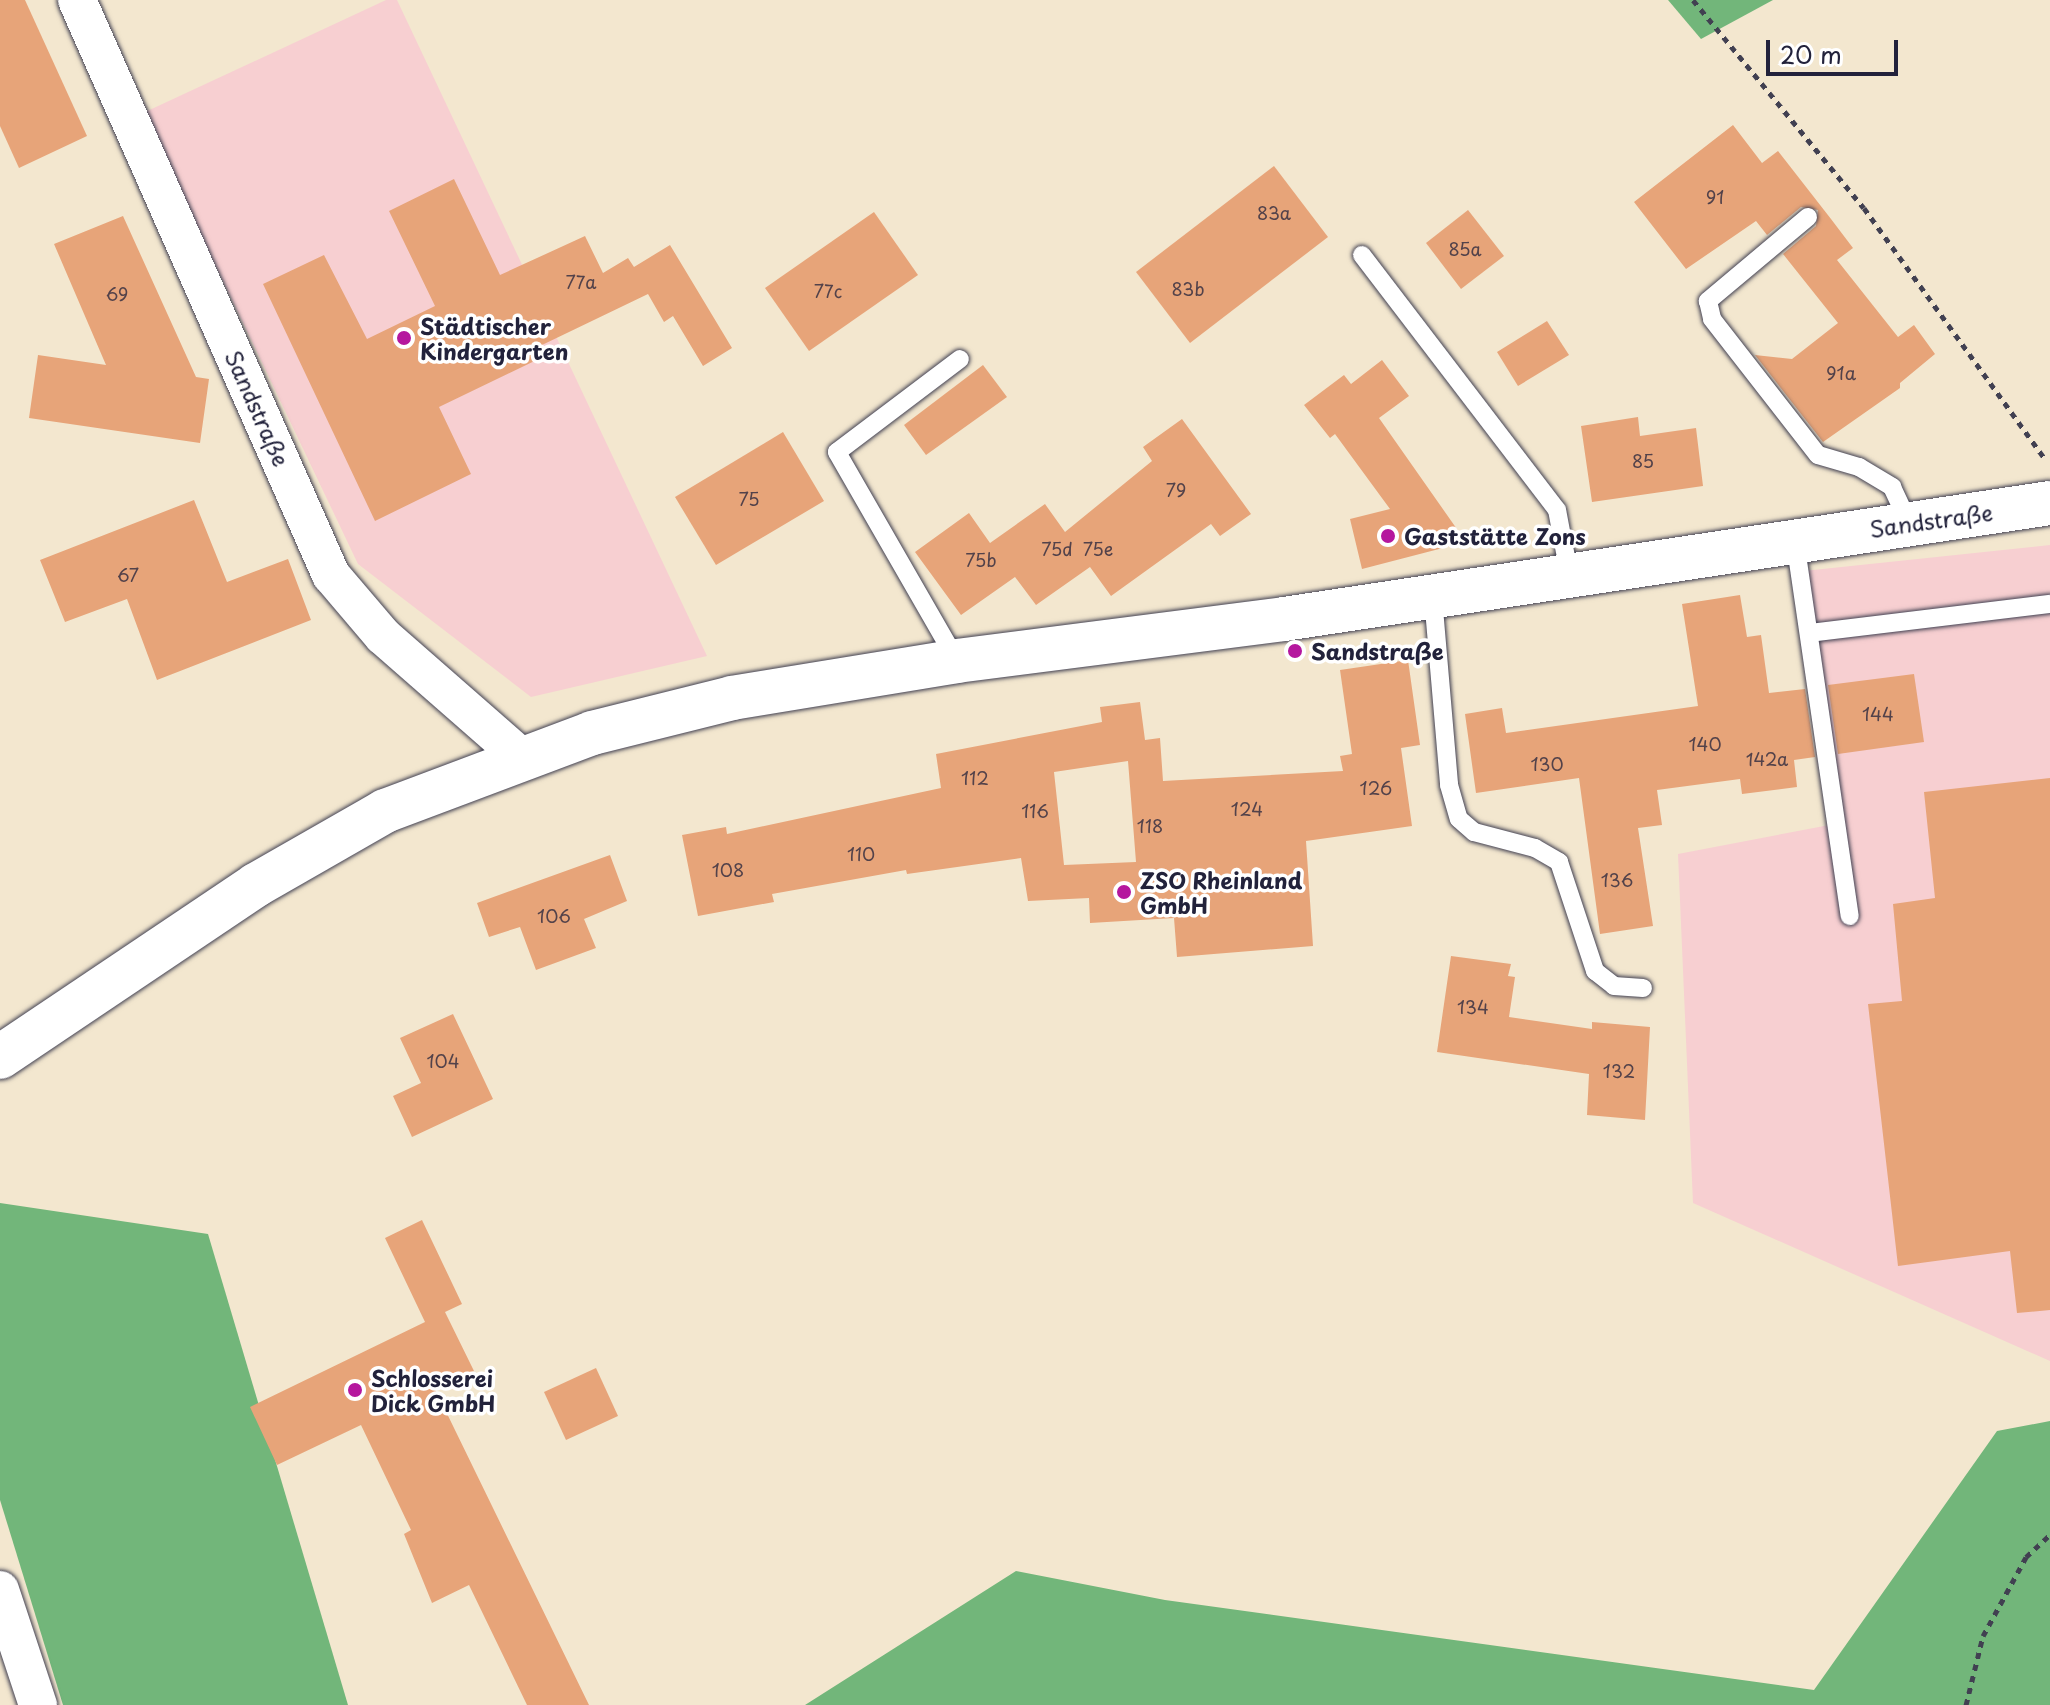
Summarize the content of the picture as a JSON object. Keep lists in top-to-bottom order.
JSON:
{
  "streets": {
    "street": ["Sandstraße"]
  },
  "places": [
    "Städtischer Kindergarten",
    "Gaststätte Zons",
    "Sandstraße",
    "ZSO Rheinland GmbH",
    "Schlosserei Dick GmbH"
  ],
  "house_numbers": [
    "91",
    "83a",
    "85a",
    "77a",
    "83b",
    "77c",
    "69",
    "91a",
    "85",
    "79",
    "75",
    "75d",
    "75e",
    "75b",
    "67",
    "144",
    "140",
    "142a",
    "130",
    "112",
    "126",
    "124",
    "116",
    "118",
    "110",
    "108",
    "136",
    "106",
    "134",
    "104",
    "132"
  ],
  "scale_bar": "20 m"
}
